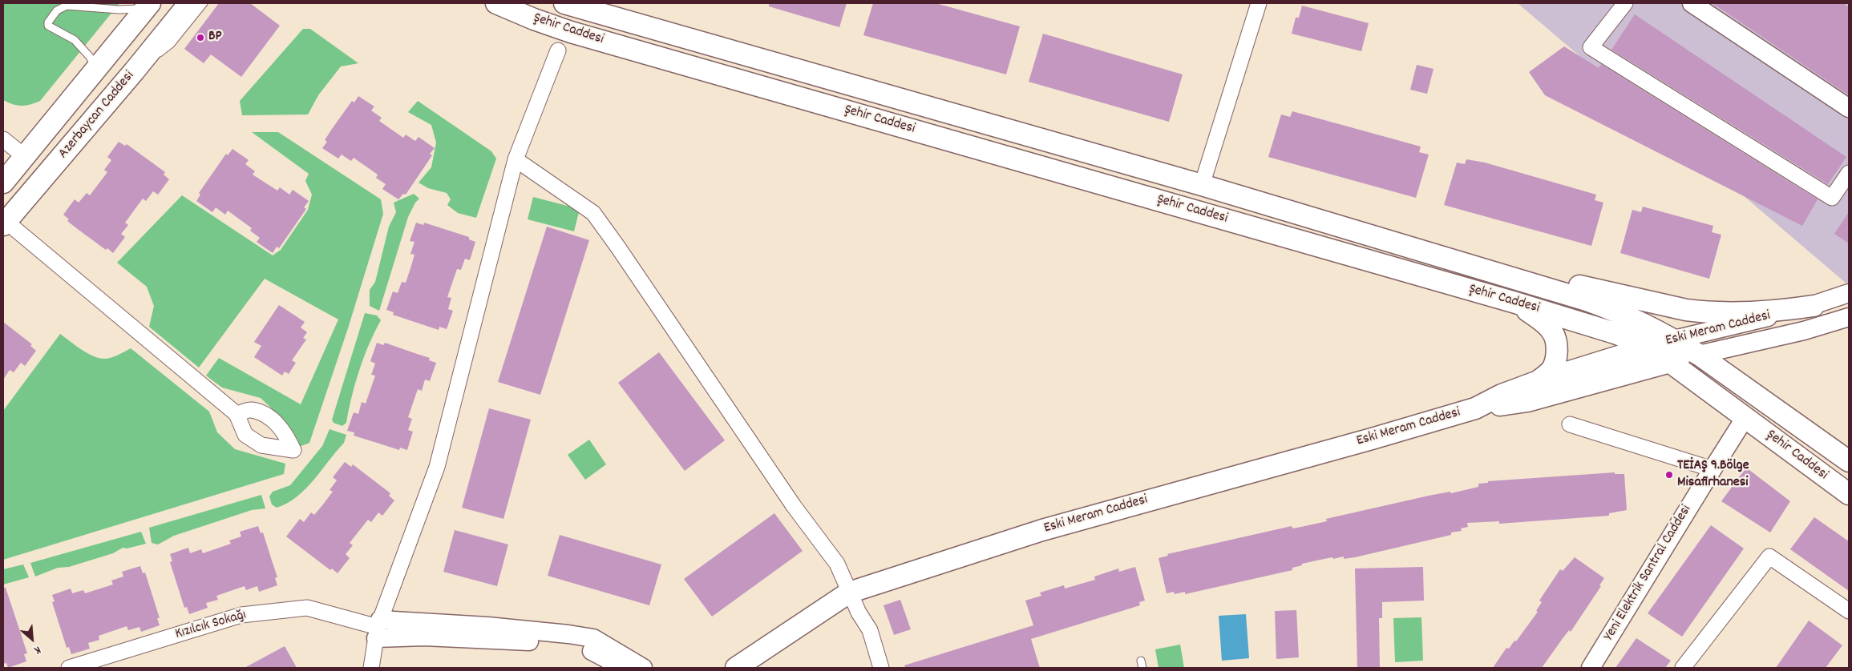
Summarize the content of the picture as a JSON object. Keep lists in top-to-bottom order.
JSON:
{
  "streets": {
    "main road": ["Şehir Caddesi", "Azerbaycan Caddesi", "Eski Meram Caddesi"],
    "street": ["Yeni Elektrik Santral Caddesi", "Kızılcık Sokağı"]
  },
  "crossings": [
    ["Şehir Caddesi", "Eski Meram Caddesi"],
    ["Şehir Caddesi", "Yeni Elektrik Santral Caddesi"]
  ],
  "places": ["BP", "TEİAŞ 9.Bölge Misafirhanesi"],
  "north": "bottom right"
}
